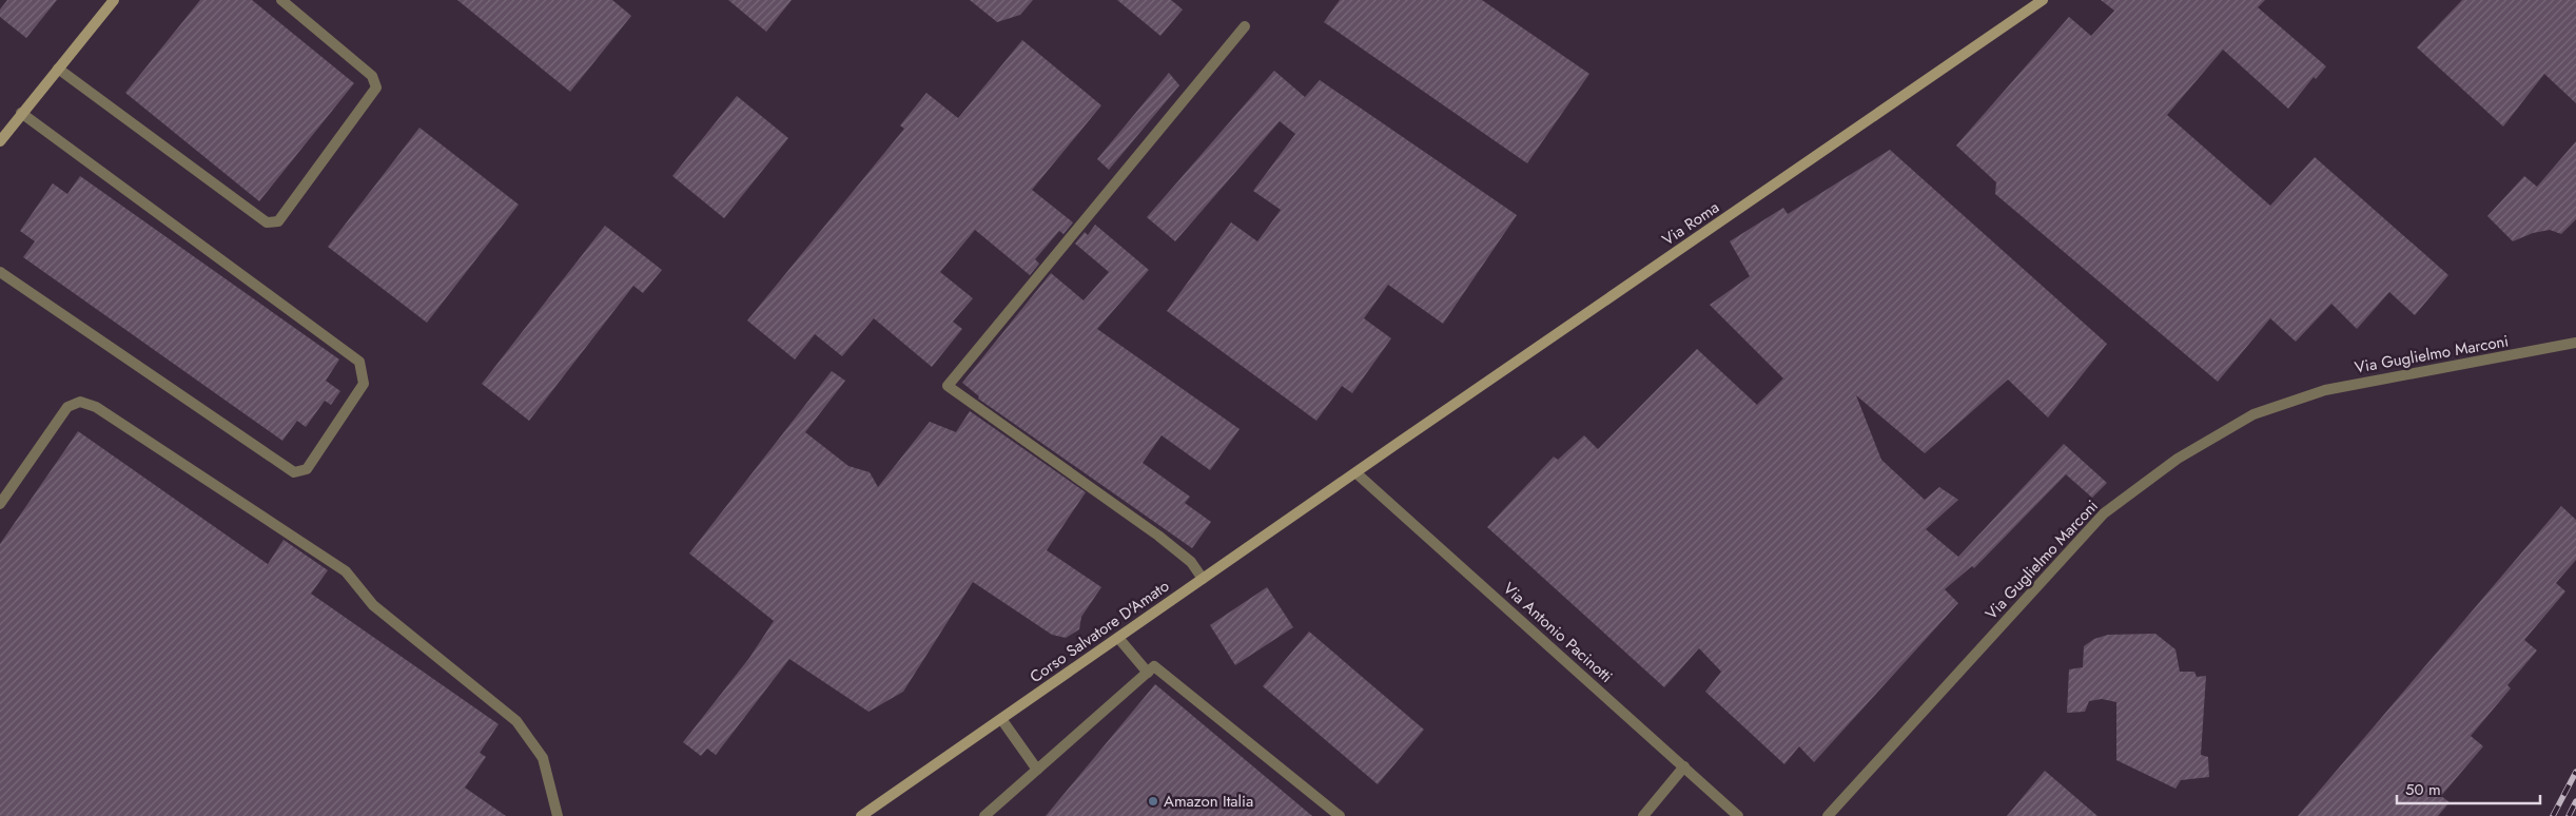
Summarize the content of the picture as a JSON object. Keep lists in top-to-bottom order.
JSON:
{
  "streets": {
    "street": [
      "Via Roma",
      "Via Guglielmo Marconi",
      "Corso Salvatore D'Amato",
      "Via Antonio Pacinotti"
    ]
  },
  "crossings": [
    ["Via Roma", "Corso Salvatore D'Amato"],
    ["Via Roma", "Via Antonio Pacinotti"],
    ["Corso Salvatore D'Amato", "Via Antonio Pacinotti"]
  ],
  "places": ["Amazon Italia"],
  "scale_bar": "50 m"
}
